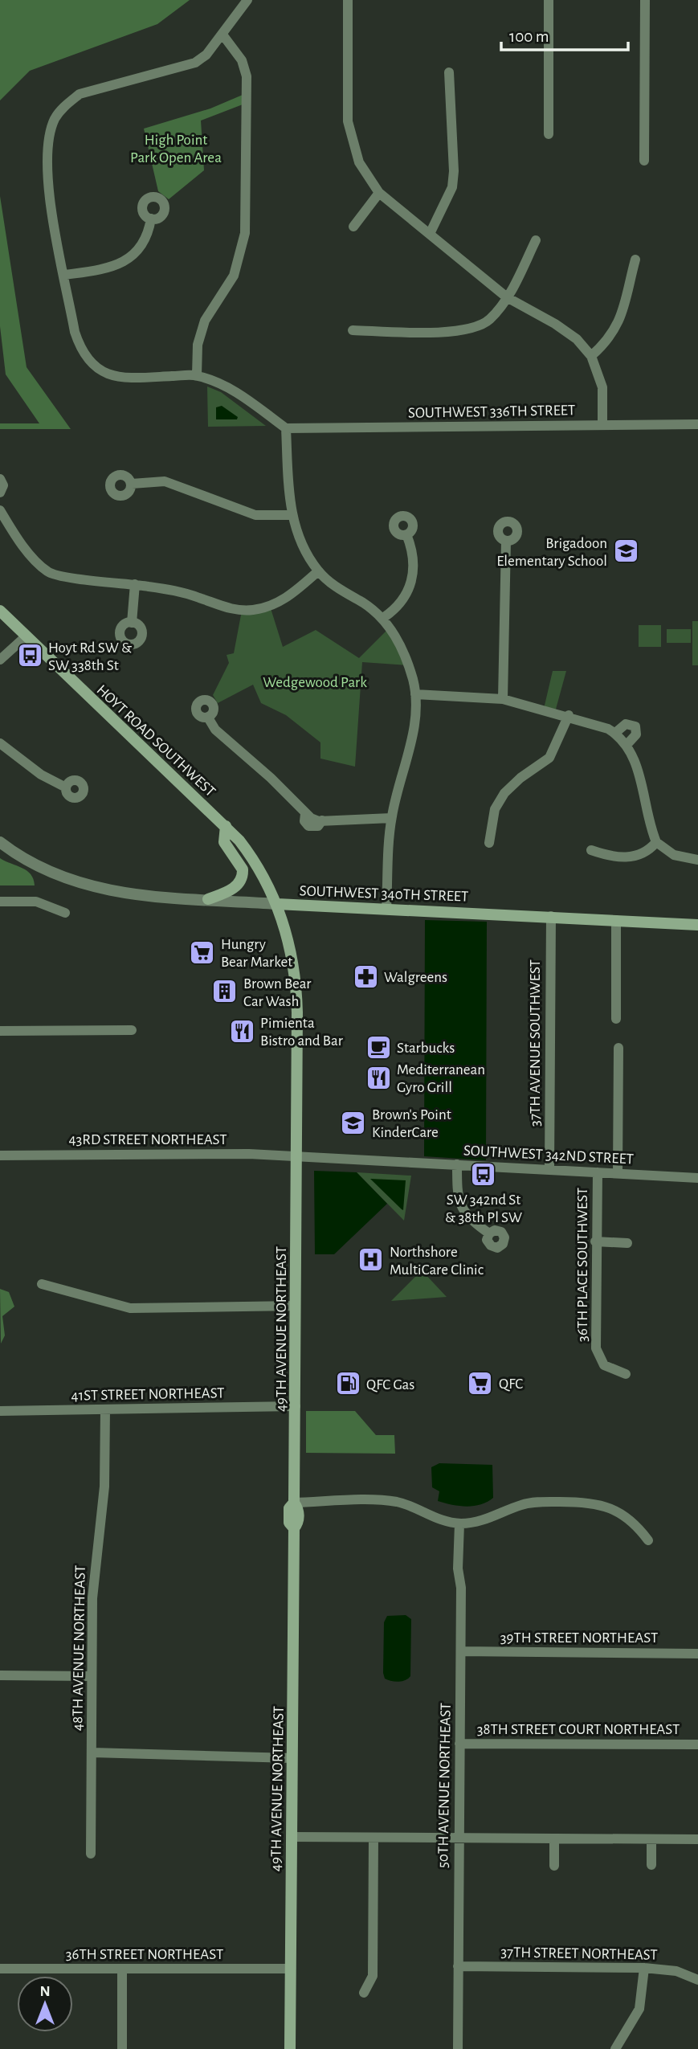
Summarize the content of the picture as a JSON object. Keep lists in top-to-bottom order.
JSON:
{
  "streets": {
    "main road": ["HOYT ROAD SOUTHWEST", "SOUTHWEST 340TH STREET", "49TH AVENUE NORTHEAST"],
    "street": [
      "SOUTHWEST 336TH STREET",
      "37TH AVENUE SOUTHWEST",
      "43RD STREET NORTHEAST",
      "SOUTHWEST 342ND STREET",
      "36TH PLACE SOUTHWEST",
      "41ST STREET NORTHEAST",
      "39TH STREET NORTHEAST",
      "48TH AVENUE NORTHEAST",
      "38TH STREET COURT NORTHEAST",
      "50TH AVENUE NORTHEAST",
      "37TH STREET NORTHEAST",
      "36TH STREET NORTHEAST"
    ]
  },
  "crossings": [
    ["HOYT ROAD SOUTHWEST", "SOUTHWEST 340TH STREET"],
    ["HOYT ROAD SOUTHWEST", "49TH AVENUE NORTHEAST"],
    ["SOUTHWEST 340TH STREET", "37TH AVENUE SOUTHWEST"],
    ["SOUTHWEST 340TH STREET", "49TH AVENUE NORTHEAST"],
    ["37TH AVENUE SOUTHWEST", "SOUTHWEST 342ND STREET"],
    ["43RD STREET NORTHEAST", "SOUTHWEST 342ND STREET"],
    ["43RD STREET NORTHEAST", "49TH AVENUE NORTHEAST"],
    ["SOUTHWEST 342ND STREET", "36TH PLACE SOUTHWEST"],
    ["SOUTHWEST 342ND STREET", "49TH AVENUE NORTHEAST"],
    ["49TH AVENUE NORTHEAST", "41ST STREET NORTHEAST"],
    ["49TH AVENUE NORTHEAST", "36TH STREET NORTHEAST"],
    ["41ST STREET NORTHEAST", "48TH AVENUE NORTHEAST"],
    ["39TH STREET NORTHEAST", "50TH AVENUE NORTHEAST"],
    ["38TH STREET COURT NORTHEAST", "50TH AVENUE NORTHEAST"],
    ["50TH AVENUE NORTHEAST", "37TH STREET NORTHEAST"]
  ],
  "parks": ["High Point Park Open Area", "Wedgewood Park"],
  "places": {
    "school or university": ["Brigadoon Elementary School", "Brown's Point KinderCare"],
    "bus stop": ["Hoyt Rd SW & SW 338th St", "SW 342nd St & 38th Pl SW"],
    "supermarket": ["Hungry Bear Market", "QFC"],
    "pharmacy": ["Walgreens"],
    "building": ["Brown Bear Car Wash"],
    "restaurant": ["Pimienta Bistro and Bar", "Mediterranean Gyro Grill"],
    "cafe": ["Starbucks"],
    "hospital": ["Northshore MultiCare Clinic"],
    "fuel station": ["QFC Gas"]
  },
  "scale_bar": "100 m",
  "north": "top"
}
